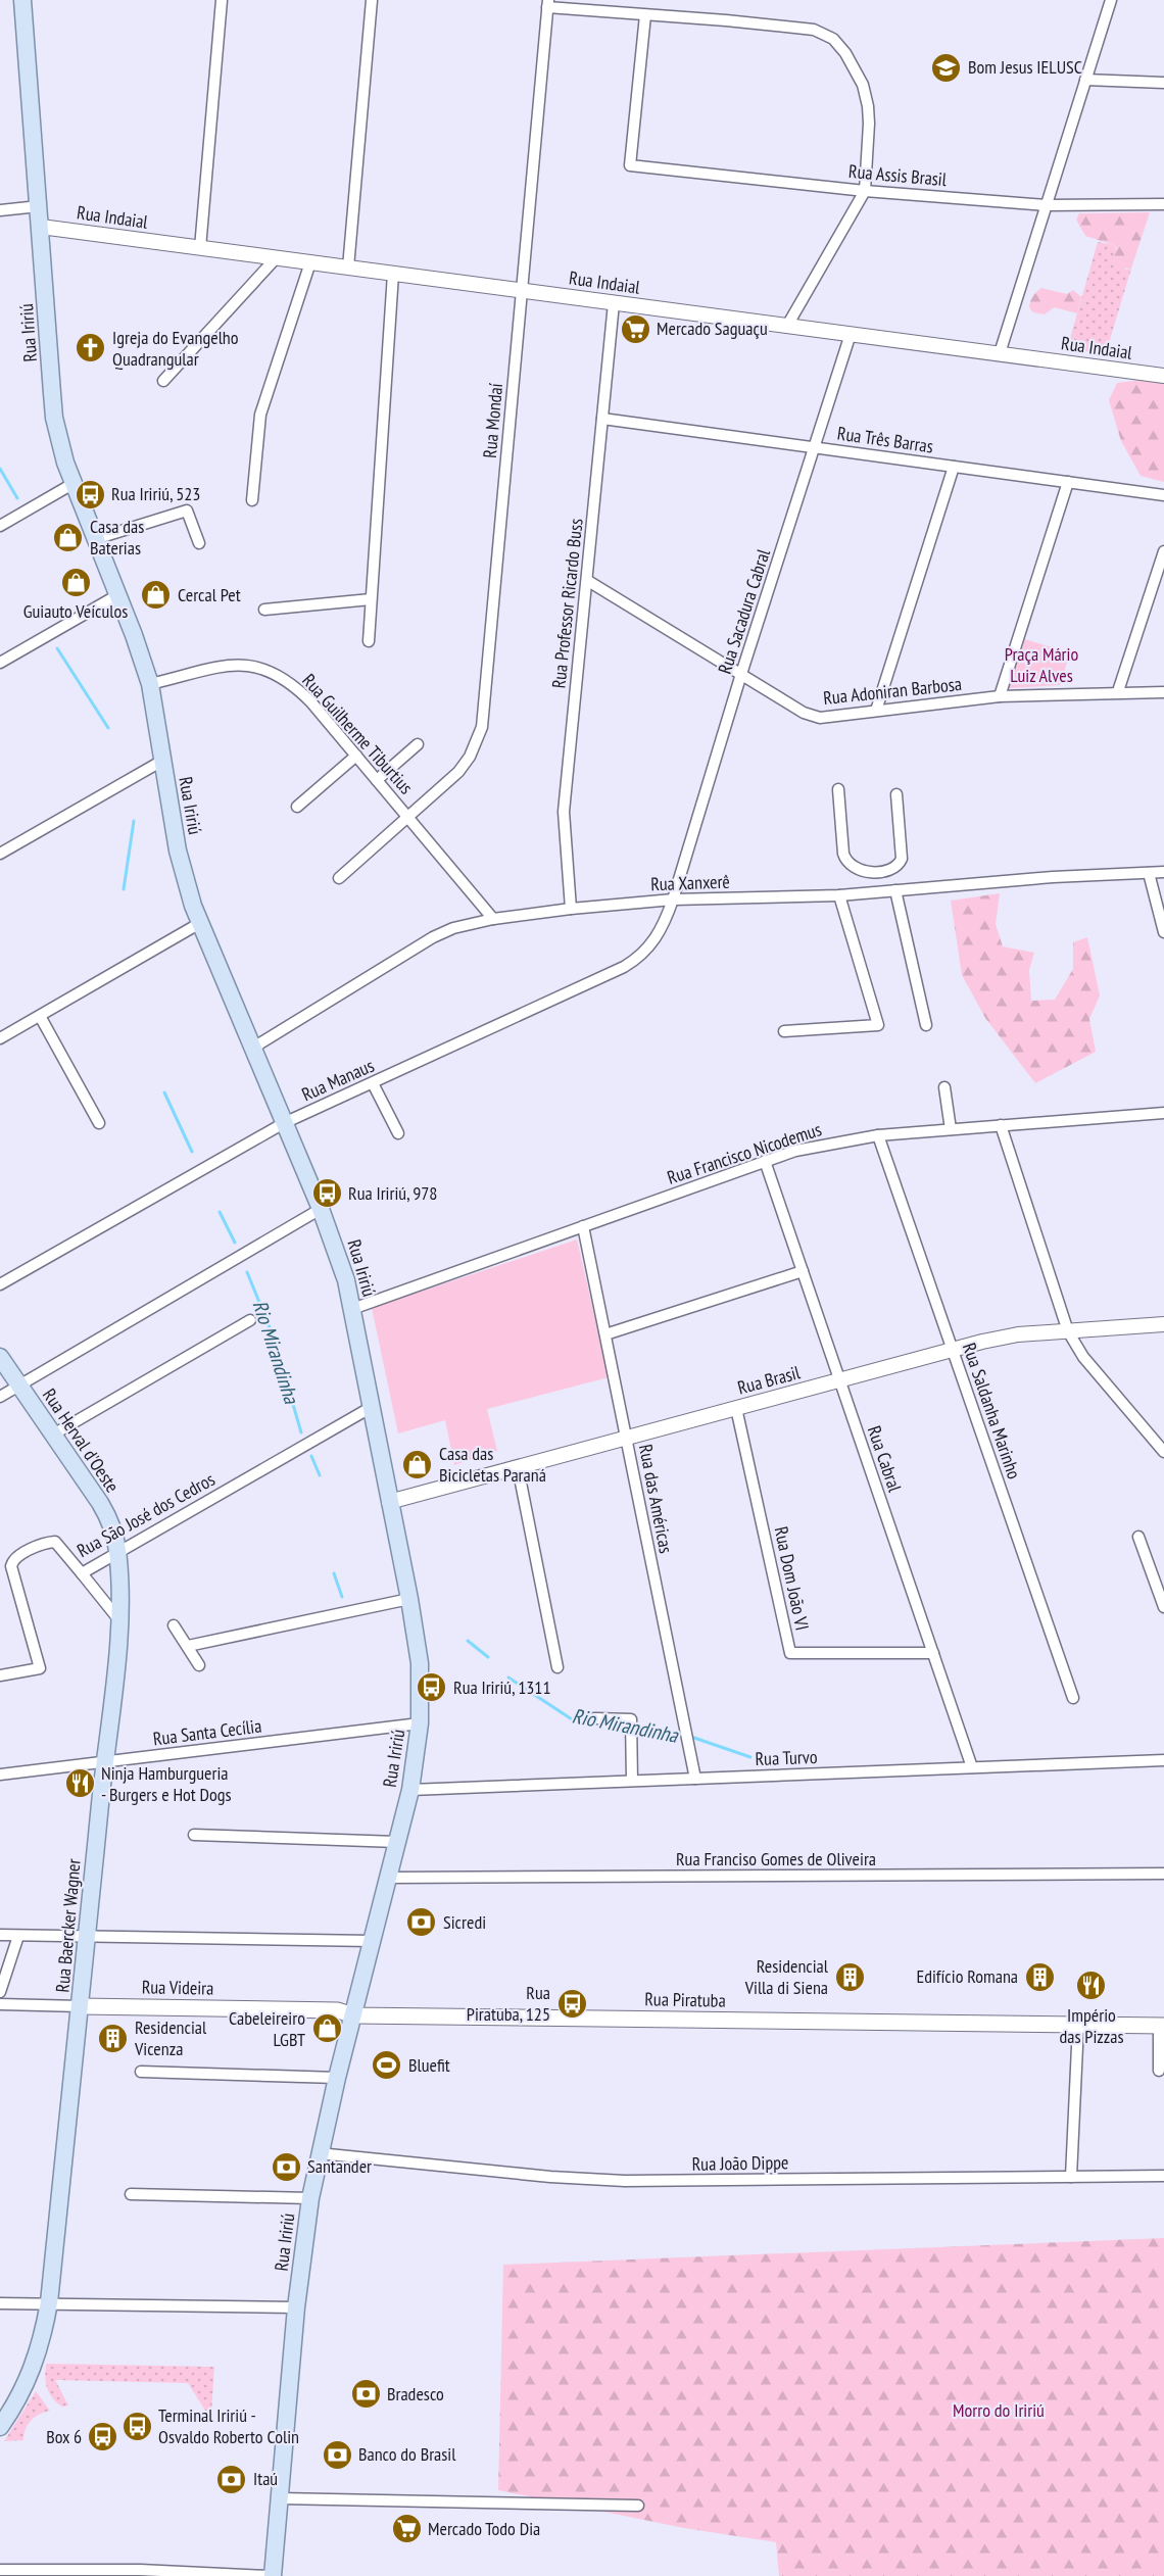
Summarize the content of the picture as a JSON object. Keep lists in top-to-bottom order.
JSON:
{
  "streets": {
    "main road": [
      "Rua Iririú",
      "Rua Herval d'Oeste",
      "Rua Baercker Wagner",
      "Rua Videira",
      "Rua Piratuba"
    ],
    "street": [
      "Rua Assis Brasil",
      "Rua Indaial",
      "Rua Mondaí",
      "Rua Três Barras",
      "Rua Professor Ricardo Buss",
      "Rua Sacadura Cabral",
      "Rua Adoniran Barbosa",
      "Rua Guilherme Tiburtius",
      "Rua Xanxerê",
      "Rua Manaus",
      "Rua Francisco Nicodemus",
      "Rua Brasil",
      "Rua Saldanha Marinho",
      "Rua Cabral",
      "Rua das Américas",
      "Rua São José dos Cedros",
      "Rua Dom João VI",
      "Rua Santa Cecília",
      "Rua Turvo",
      "Rua Franciso Gomes de Oliveira",
      "Rua João Dippe"
    ]
  },
  "crossings": [
    ["Rua Indaial", "Rua Iririú"],
    ["Rua Indaial", "Rua Mondaí"],
    ["Rua Indaial", "Rua Professor Ricardo Buss"],
    ["Rua Indaial", "Rua Sacadura Cabral"],
    ["Rua Iririú", "Rua Guilherme Tiburtius"],
    ["Rua Iririú", "Rua Xanxerê"],
    ["Rua Iririú", "Rua Manaus"],
    ["Rua Iririú", "Rua Francisco Nicodemus"],
    ["Rua Iririú", "Rua Brasil"],
    ["Rua Iririú", "Rua São José dos Cedros"],
    ["Rua Iririú", "Rua Santa Cecília"],
    ["Rua Iririú", "Rua Turvo"],
    ["Rua Iririú", "Rua Franciso Gomes de Oliveira"],
    ["Rua Iririú", "Rua Videira"],
    ["Rua Iririú", "Rua Piratuba"],
    ["Rua Iririú", "Rua João Dippe"],
    ["Rua Mondaí", "Rua Guilherme Tiburtius"],
    ["Rua Três Barras", "Rua Professor Ricardo Buss"],
    ["Rua Três Barras", "Rua Sacadura Cabral"],
    ["Rua Professor Ricardo Buss", "Rua Adoniran Barbosa"],
    ["Rua Professor Ricardo Buss", "Rua Xanxerê"],
    ["Rua Sacadura Cabral", "Rua Adoniran Barbosa"],
    ["Rua Sacadura Cabral", "Rua Xanxerê"],
    ["Rua Sacadura Cabral", "Rua Manaus"],
    ["Rua Guilherme Tiburtius", "Rua Xanxerê"],
    ["Rua Xanxerê", "Rua Manaus"],
    ["Rua Francisco Nicodemus", "Rua Saldanha Marinho"],
    ["Rua Francisco Nicodemus", "Rua Cabral"],
    ["Rua Francisco Nicodemus", "Rua das Américas"],
    ["Rua Brasil", "Rua Saldanha Marinho"],
    ["Rua Brasil", "Rua Cabral"],
    ["Rua Brasil", "Rua das Américas"],
    ["Rua Brasil", "Rua Dom João VI"],
    ["Rua Herval d'Oeste", "Rua São José dos Cedros"],
    ["Rua Herval d'Oeste", "Rua Baercker Wagner"],
    ["Rua Cabral", "Rua Dom João VI"],
    ["Rua Cabral", "Rua Turvo"],
    ["Rua das Américas", "Rua Turvo"],
    ["Rua São José dos Cedros", "Rua Baercker Wagner"],
    ["Rua Santa Cecília", "Rua Baercker Wagner"],
    ["Rua Baercker Wagner", "Rua Videira"],
    ["Rua Videira", "Rua Piratuba"]
  ],
  "water": ["Rio Mirandinha"],
  "parks": ["Praça Mário Luiz Alves", "Morro do Iririú"],
  "places": {
    "school or university": ["Bom Jesus IELUSC"],
    "supermarket": ["Mercado Saguaçu", "Mercado Todo Dia"],
    "church": ["Igreja do Evangelho Quadrangular"],
    "bus stop": [
      "Rua Iririú, 523",
      "Rua Iririú, 978",
      "Rua Iririú, 1311",
      "Rua Piratuba, 125",
      "Terminal Iririú - Osvaldo Roberto Colin",
      "Box 6"
    ],
    "shop": [
      "Casa das Baterias",
      "Guiauto Veículos",
      "Cercal Pet",
      "Casa das Bicicletas Paraná",
      "Cabeleireiro LGBT"
    ],
    "restaurant": ["Ninja Hamburgueria - Burgers e Hot Dogs", "Império das Pizzas"],
    "bank": [
      "Sicredi",
      "Santander",
      "Bradesco",
      "Banco do Brasil",
      "Itaú"
    ],
    "building": ["Residencial Villa di Siena", "Edifício Romana", "Residencial Vicenza"],
    "sports": ["Bluefit"]
  }
}
